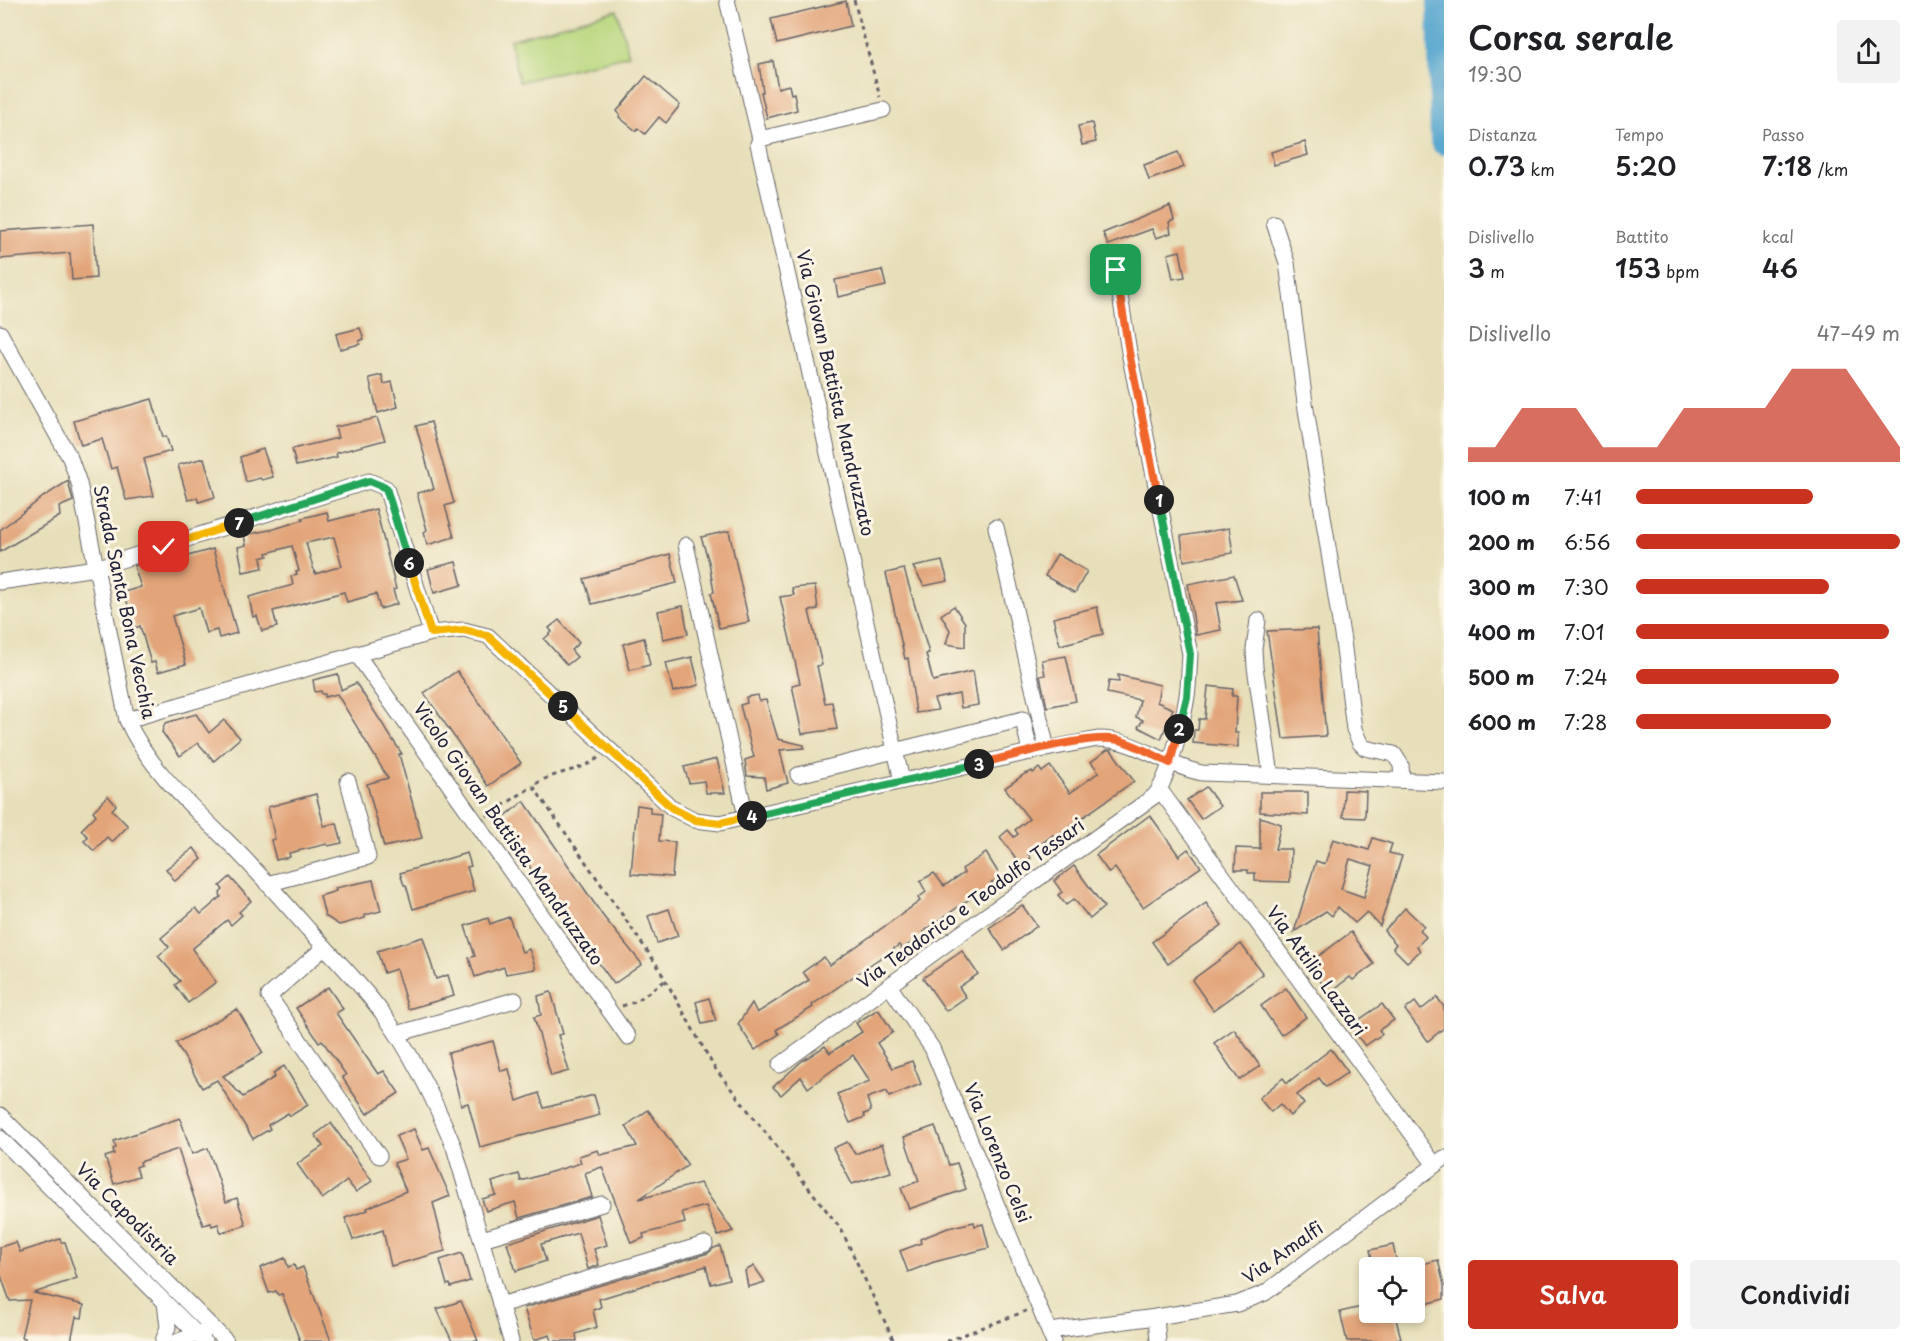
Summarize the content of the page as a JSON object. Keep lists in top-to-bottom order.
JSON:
{
  "streets": {
    "street": [
      "Via Giovan Battista Mandruzzato",
      "Strada Santa Bona Vecchia",
      "Vicolo Giovan Battista Mandruzzato",
      "Via Teodorico e Teodolfo Tessari",
      "Via Attilio Lazzari",
      "Via Lorenzo Celsi",
      "Via Capodistria",
      "Via Amalfi"
    ]
  },
  "crossings": [
    ["Via Teodorico e Teodolfo Tessari", "Via Attilio Lazzari"],
    ["Via Teodorico e Teodolfo Tessari", "Via Lorenzo Celsi"],
    ["Via Attilio Lazzari", "Via Amalfi"],
    ["Via Lorenzo Celsi", "Via Amalfi"]
  ],
  "page": {
    "heading": ["Corsa serale", "19:30"],
    "stats": [
      ["Distanza", "0.73 km"],
      ["Tempo", "5:20"],
      ["Passo", "7:18 /km"],
      ["Dislivello", "3 m"],
      ["Battito", "153 bpm"],
      ["kcal", "46"]
    ],
    "chart": ["Dislivello", "47–49 m"],
    "list": [
      {
        "name": "100 m",
        "note": "7:41"
      },
      {
        "name": "200 m",
        "note": "6:56"
      },
      {
        "name": "300 m",
        "note": "7:30"
      },
      {
        "name": "400 m",
        "note": "7:01"
      },
      {
        "name": "500 m",
        "note": "7:24"
      },
      {
        "name": "600 m",
        "note": "7:28"
      }
    ],
    "pins": [
      "1",
      "7",
      "6",
      "5",
      "2",
      "3",
      "4"
    ],
    "buttons": ["Salva", "Condividi"]
  }
}
